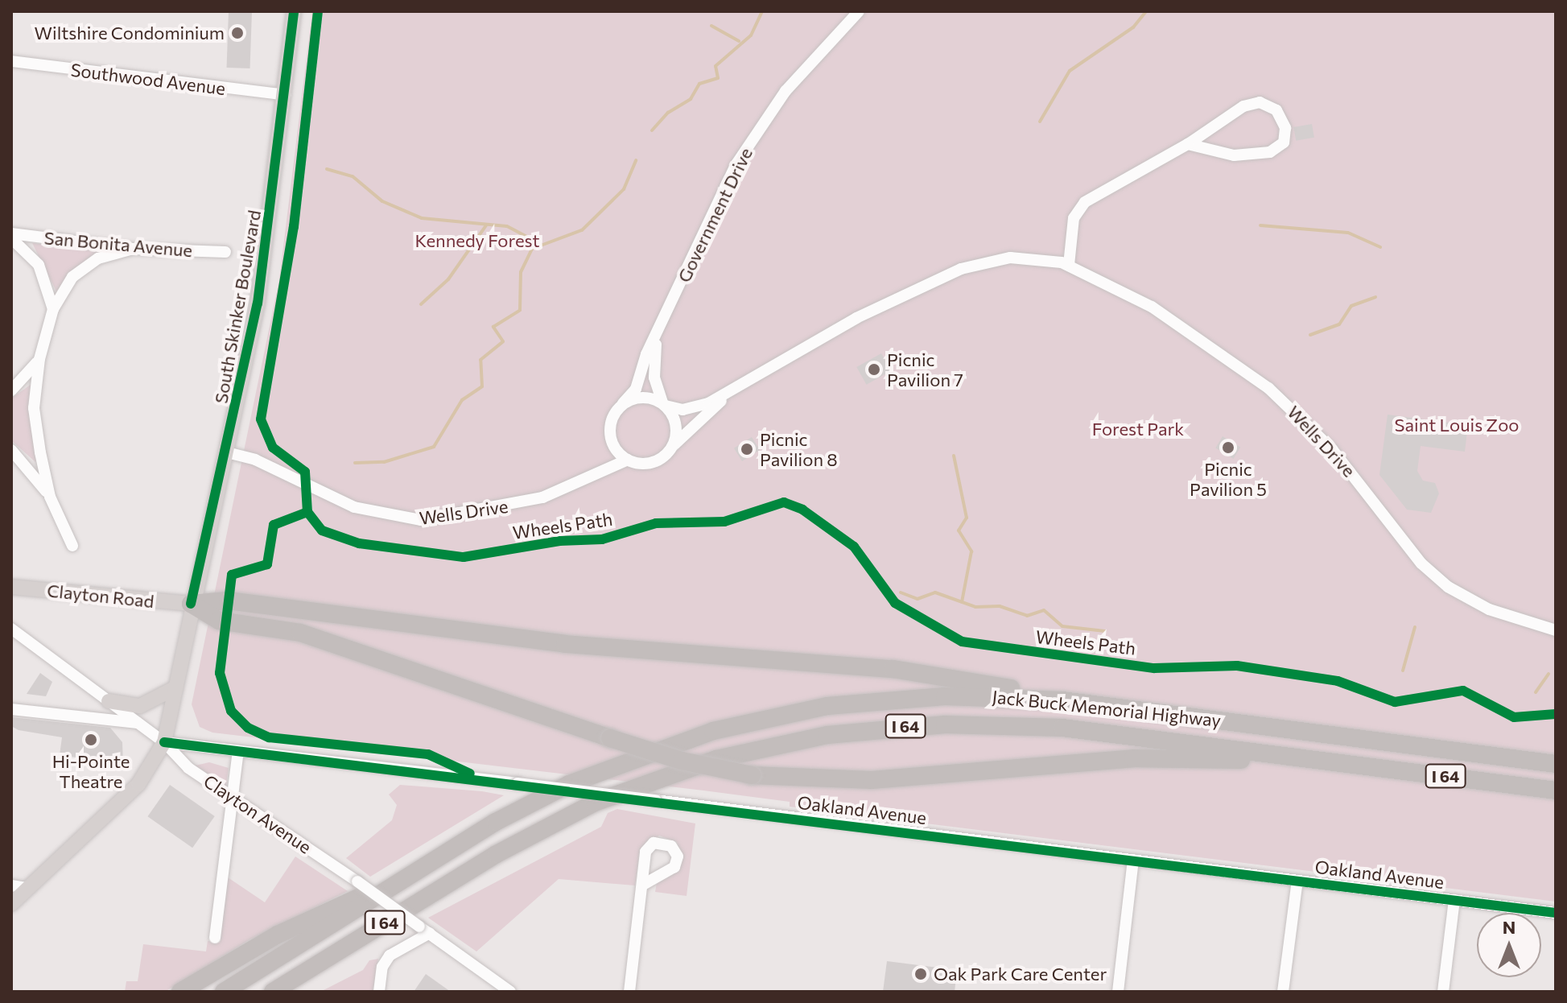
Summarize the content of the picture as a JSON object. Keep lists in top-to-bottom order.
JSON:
{
  "streets": {
    "highway": ["Jack Buck Memorial Highway", "I 64"],
    "main road": ["South Skinker Boulevard", "Clayton Road"],
    "street": [
      "Southwood Avenue",
      "Government Drive",
      "San Bonita Avenue",
      "Wells Drive",
      "Oakland Avenue",
      "Clayton Avenue"
    ],
    "cycle path": ["Wheels Path"]
  },
  "crossings": [
    ["Southwood Avenue", "South Skinker Boulevard"],
    ["Government Drive", "Wells Drive"],
    ["South Skinker Boulevard", "Wells Drive"],
    ["South Skinker Boulevard", "Clayton Road"],
    ["South Skinker Boulevard", "Oakland Avenue"],
    ["South Skinker Boulevard", "Clayton Avenue"],
    ["Oakland Avenue", "Clayton Avenue"]
  ],
  "parks": ["Kennedy Forest", "Saint Louis Zoo", "Forest Park"],
  "places": [
    "Wiltshire Condominium",
    "Picnic Pavilion 7",
    "Picnic Pavilion 5",
    "Picnic Pavilion 8",
    "Hi-Pointe Theatre",
    "Oak Park Care Center"
  ],
  "north": "top"
}
